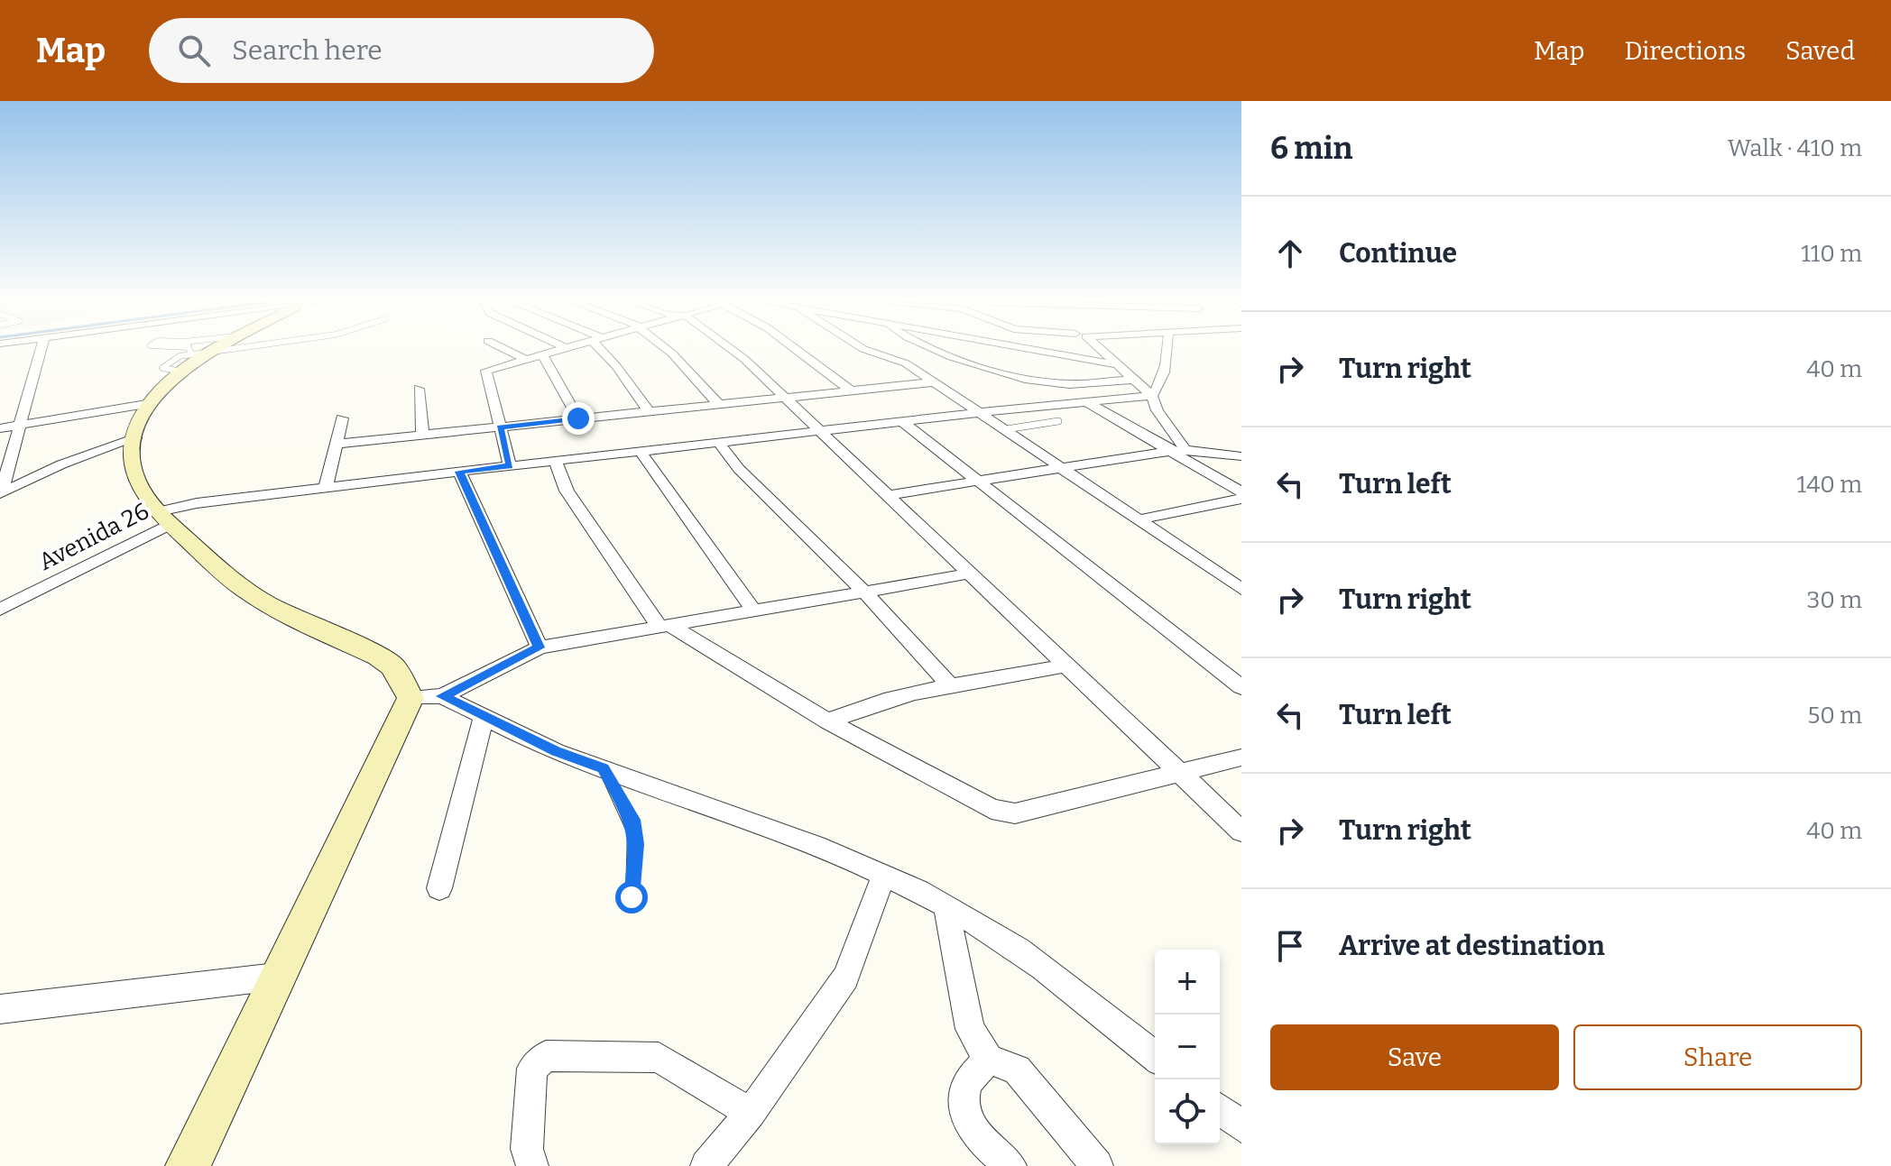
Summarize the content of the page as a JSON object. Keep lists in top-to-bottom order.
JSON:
{
  "streets": {
    "street": ["Avenida 26"]
  },
  "page": {
    "header": "Map",
    "search": "Search here",
    "nav": ["Map", "Directions", "Saved"],
    "heading": ["6 min", "Walk · 410 m"],
    "list": [
      ["Continue", "110 m"],
      ["Turn right", "40 m"],
      ["Turn left", "140 m"],
      ["Turn right", "30 m"],
      ["Turn left", "50 m"],
      ["Turn right", "40 m"],
      "Arrive at destination"
    ],
    "map_buttons": ["+", "−"],
    "buttons": ["Save", "Share"]
  }
}
